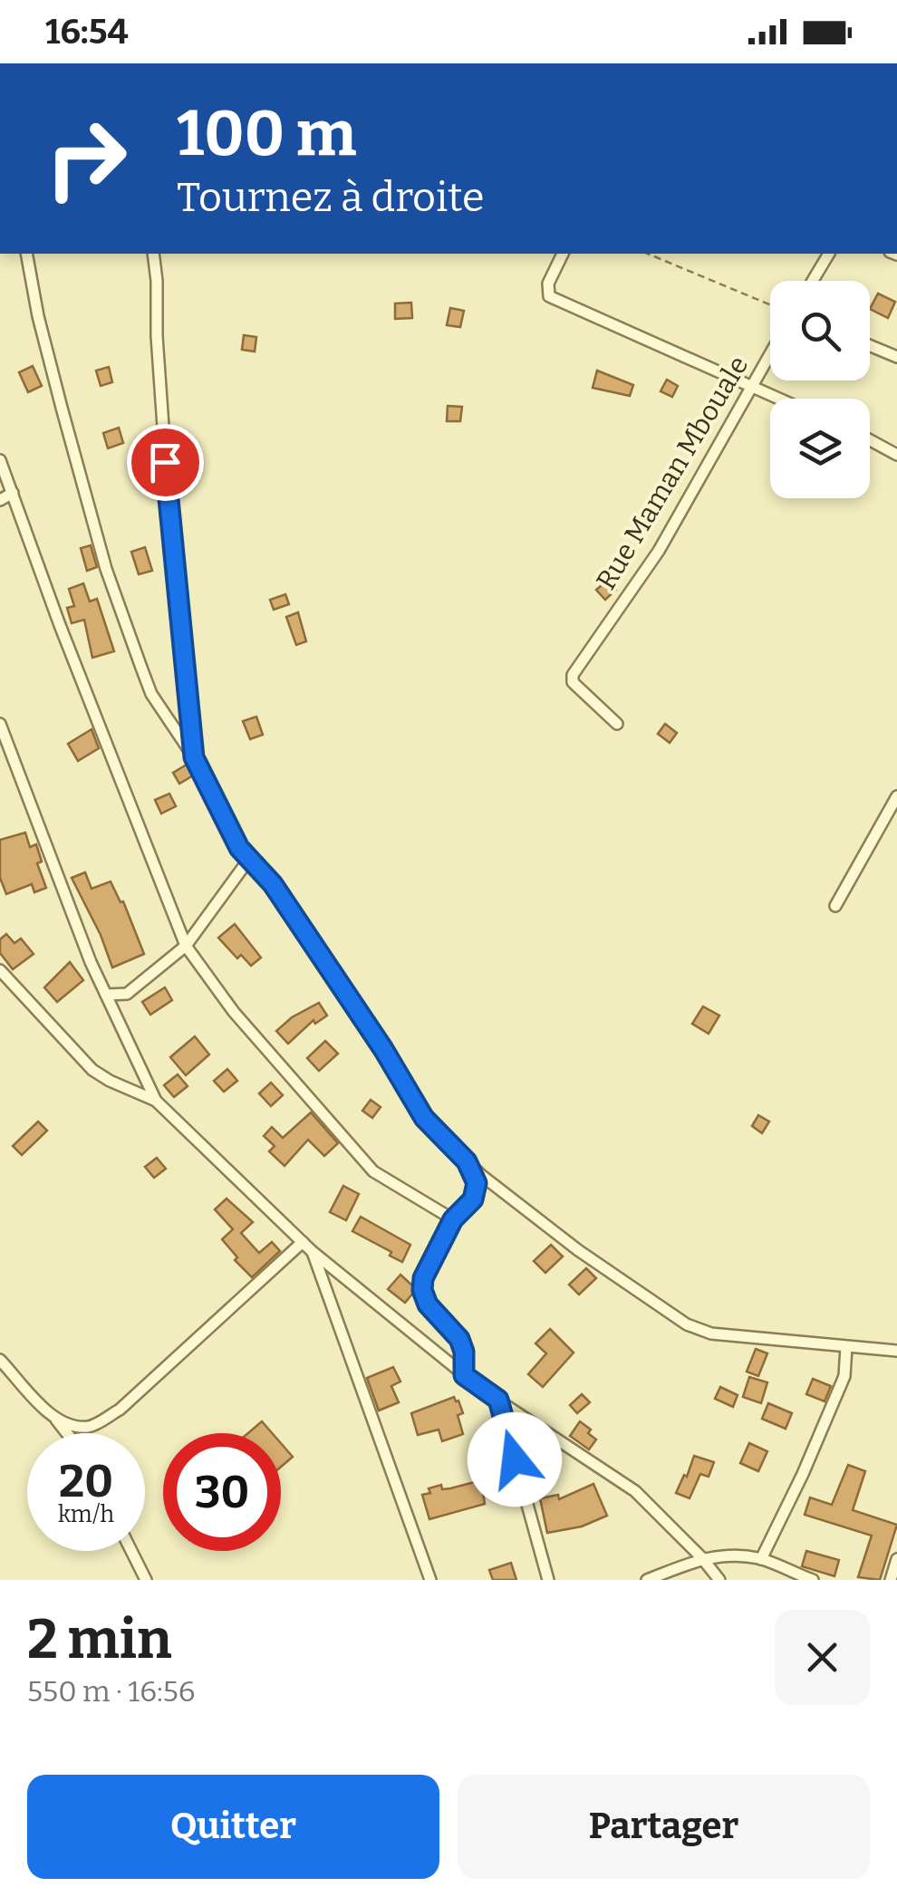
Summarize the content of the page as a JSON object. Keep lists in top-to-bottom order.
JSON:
{
  "streets": {
    "street": ["Rue Maman Mbouale"]
  },
  "page": {
    "status": "16:54",
    "turn": ["100 m", "Tournez à droite"],
    "speed": "20 km/h",
    "limit": "30",
    "heading": ["2 min", "550 m · 16:56"],
    "buttons": ["Quitter", "Partager"]
  }
}
